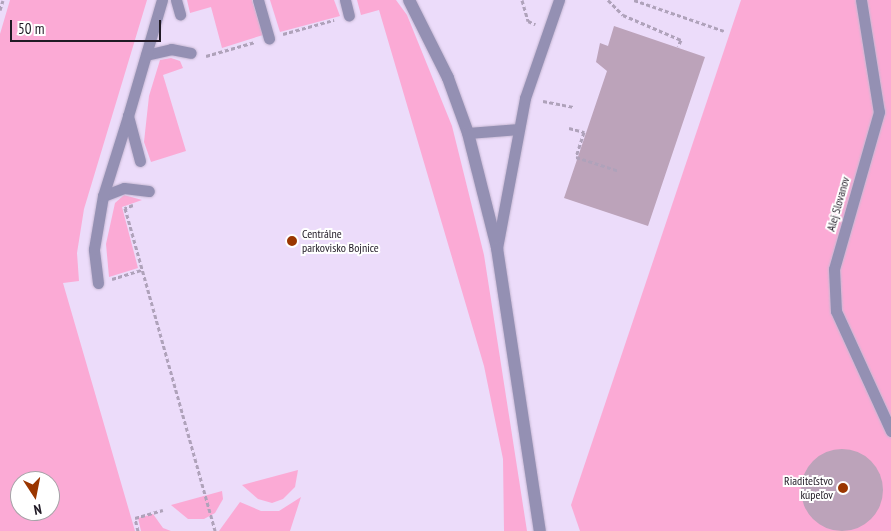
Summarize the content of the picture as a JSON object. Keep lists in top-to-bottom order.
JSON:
{
  "streets": {
    "lane": ["Alej Slovanov"]
  },
  "places": ["Centrálne parkovisko Bojnice", "Riaditeľstvo kúpeľov"],
  "scale_bar": "50 m",
  "north": "bottom"
}
